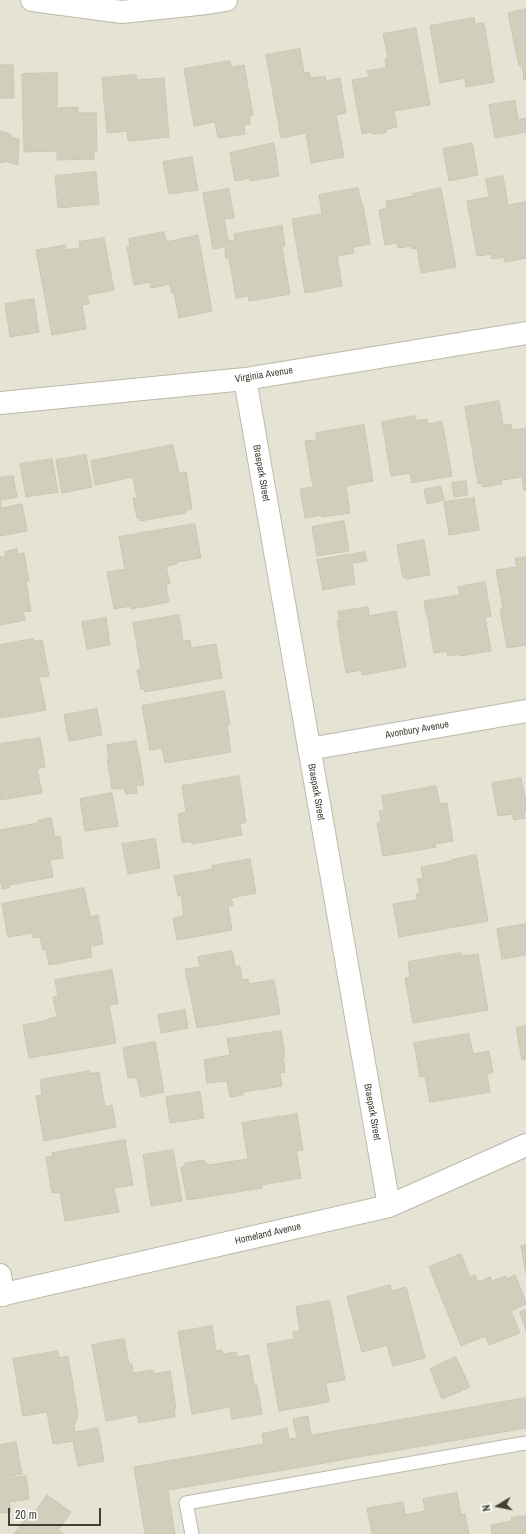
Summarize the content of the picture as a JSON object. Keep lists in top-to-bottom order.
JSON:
{
  "streets": {
    "street": [
      "Virginia Avenue",
      "Braepark Street",
      "Avonbury Avenue",
      "Homeland Avenue"
    ]
  },
  "crossings": [
    ["Virginia Avenue", "Braepark Street"],
    ["Braepark Street", "Avonbury Avenue"],
    ["Braepark Street", "Homeland Avenue"]
  ],
  "scale_bar": "20 m",
  "north": "left"
}
